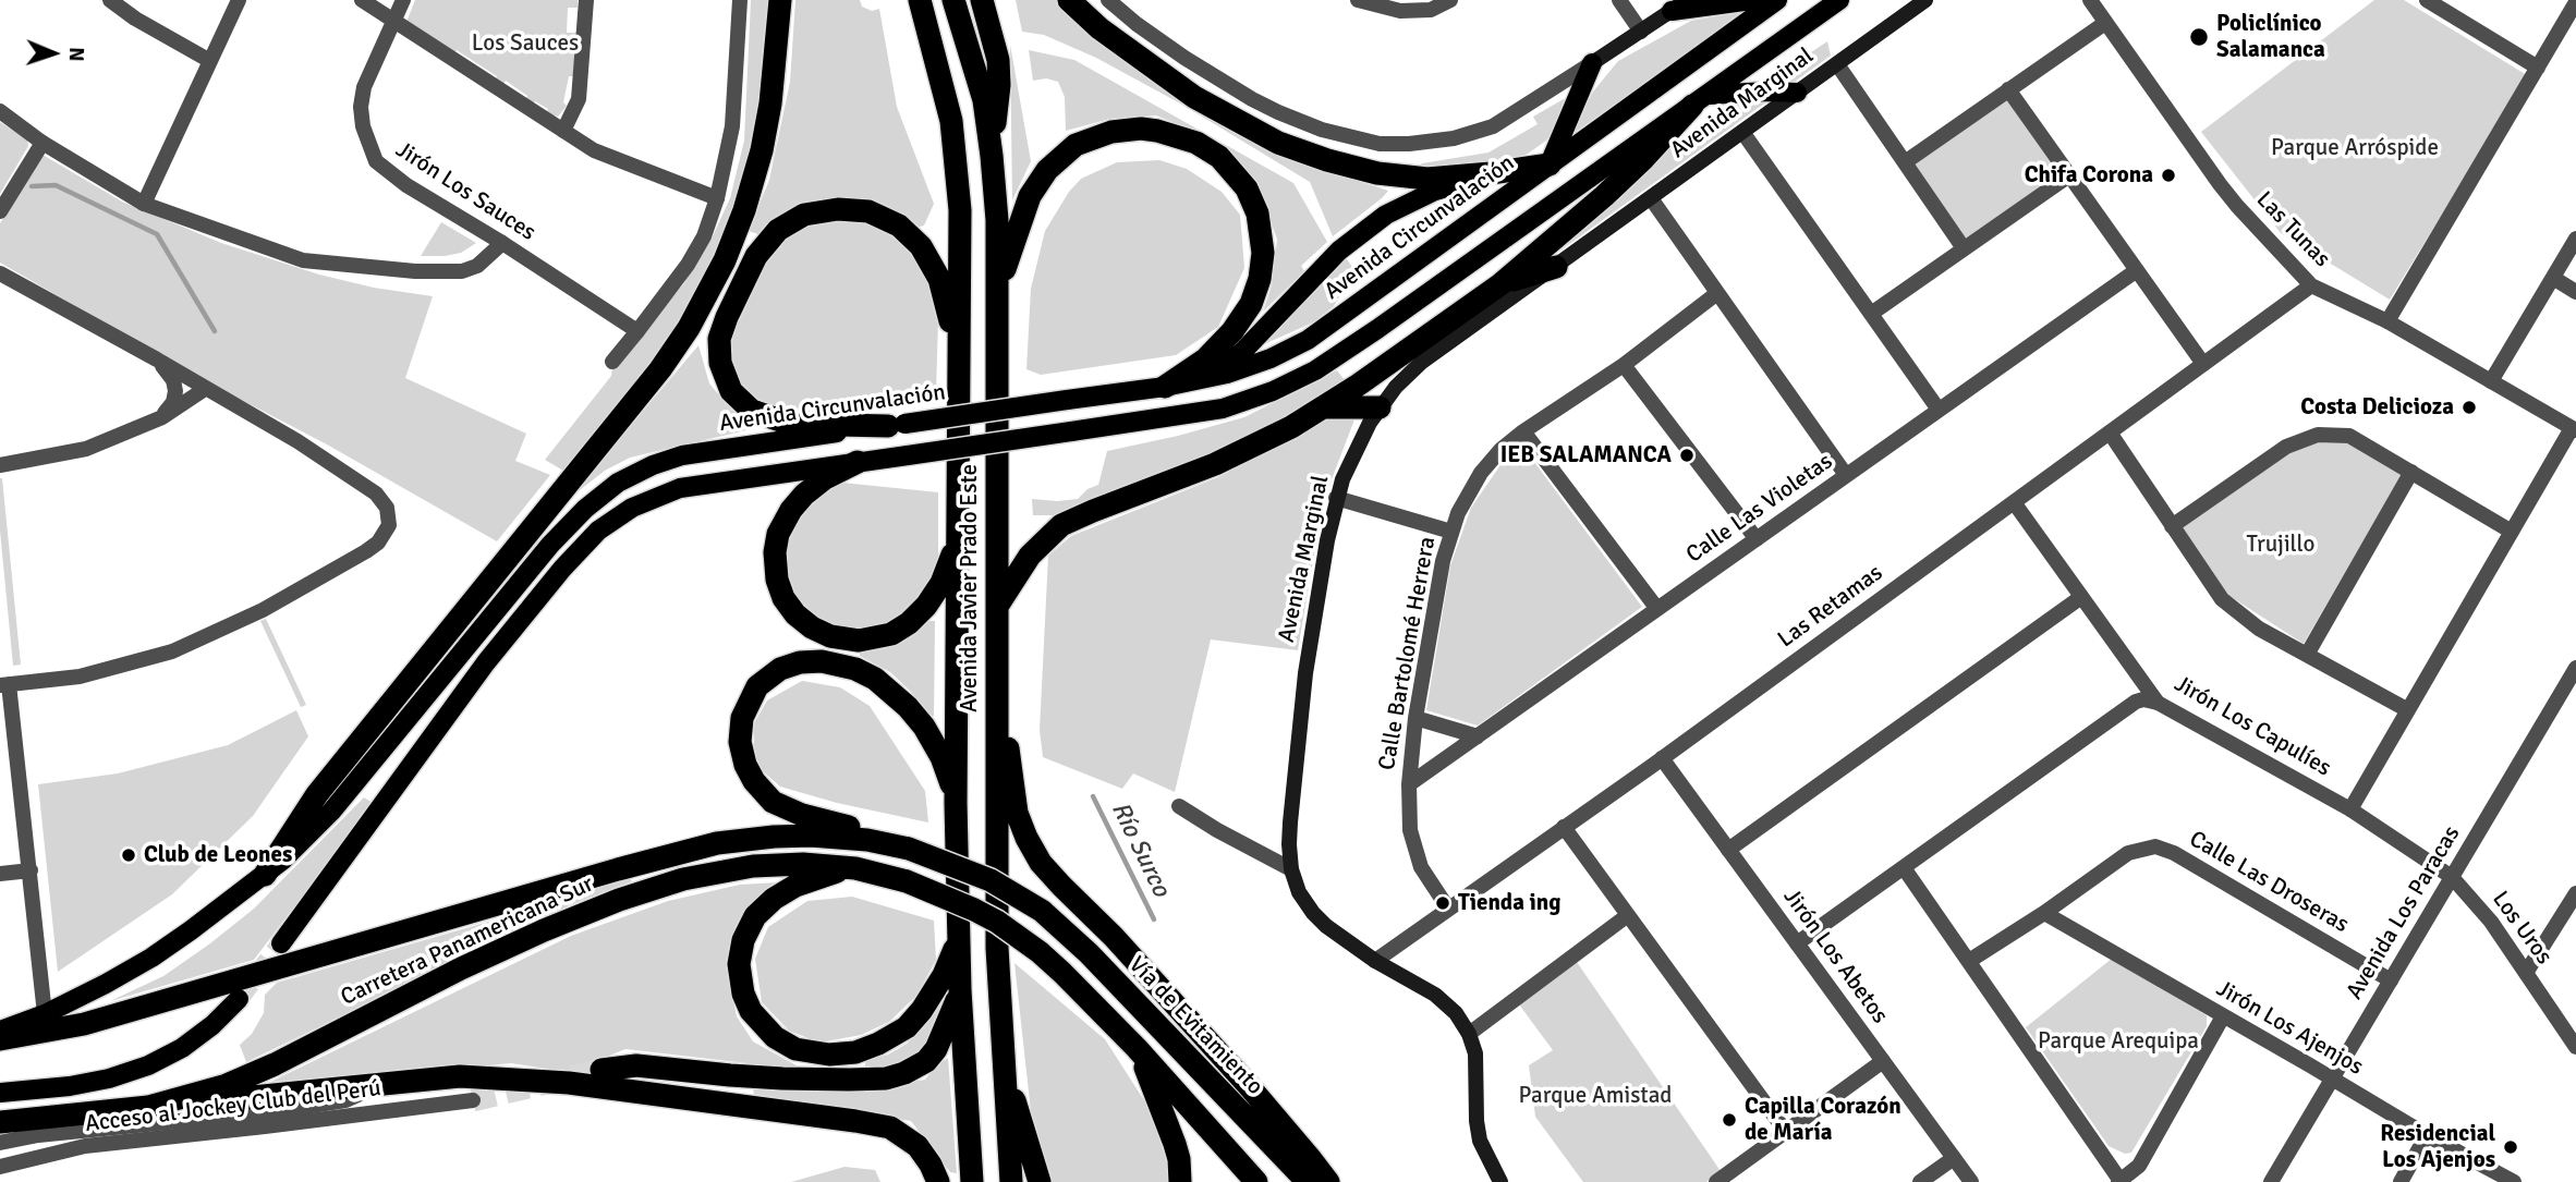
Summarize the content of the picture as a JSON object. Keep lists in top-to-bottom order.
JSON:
{
  "streets": {
    "highway": ["Avenida Javier Prado Este", "Carretera Panamericana Sur", "Vía de Evitamiento"],
    "main road": ["Avenida Marginal", "Avenida Circunvalación"],
    "street": [
      "Jirón Los Sauces",
      "Las Tunas",
      "Calle Las Violetas",
      "Las Retamas",
      "Calle Bartolomé Herrera",
      "Jirón Los Capulíes",
      "Calle Las Droseras",
      "Avenida Los Paracas",
      "Los Uros",
      "Jirón Los Abetos",
      "Jirón Los Ajenjos",
      "Acceso al Jockey Club del Perú"
    ]
  },
  "crossings": [
    ["Avenida Marginal", "Las Retamas"],
    ["Las Tunas", "Las Retamas"],
    ["Calle Las Violetas", "Calle Bartolomé Herrera"],
    ["Las Retamas", "Calle Bartolomé Herrera"],
    ["Las Retamas", "Jirón Los Capulíes"],
    ["Las Retamas", "Jirón Los Abetos"],
    ["Jirón Los Capulíes", "Avenida Los Paracas"],
    ["Jirón Los Capulíes", "Los Uros"],
    ["Calle Las Droseras", "Avenida Los Paracas"],
    ["Calle Las Droseras", "Jirón Los Ajenjos"],
    ["Avenida Los Paracas", "Los Uros"],
    ["Avenida Los Paracas", "Jirón Los Ajenjos"],
    ["Carretera Panamericana Sur", "Vía de Evitamiento"]
  ],
  "water": ["Río Surco"],
  "parks": [
    "Los Sauces",
    "Parque Arróspide",
    "Trujillo",
    "Parque Arequipa",
    "Parque Amistad"
  ],
  "places": [
    "Policlínico Salamanca",
    "Chifa Corona",
    "Costa Delicioza",
    "IEB SALAMANCA",
    "Club de Leones",
    "Tienda ing",
    "Capilla Corazón de María",
    "Residencial Los Ajenjos"
  ],
  "north": "right"
}
